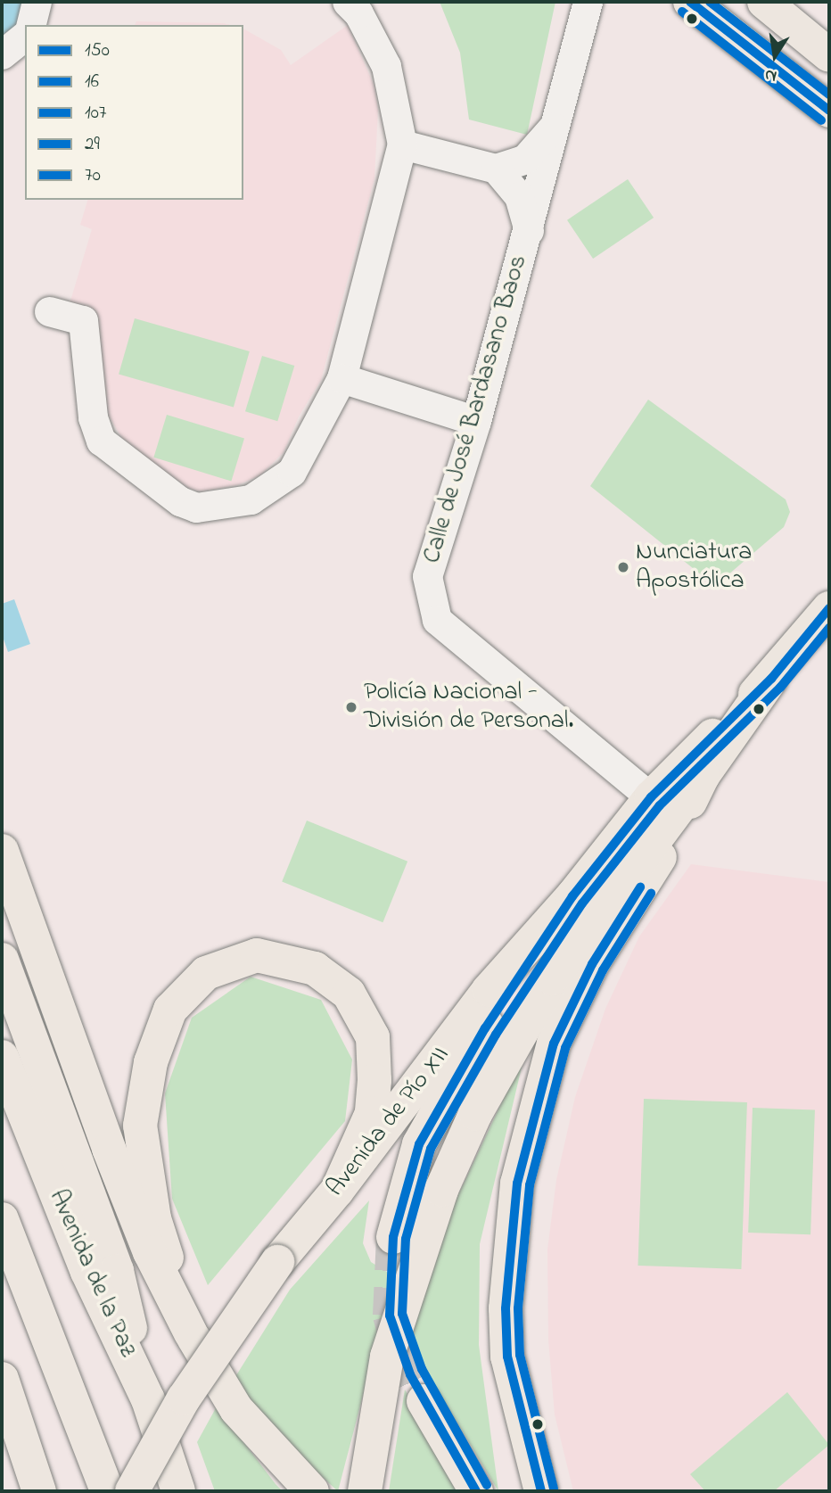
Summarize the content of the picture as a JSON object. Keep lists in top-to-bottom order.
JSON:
{
  "streets": {
    "main road": ["Avenida de Pío XII", "Avenida de la Paz"],
    "street": ["Calle de José Bardasano Baos"]
  },
  "crossings": [
    ["Calle de José Bardasano Baos", "Avenida de Pío XII"]
  ],
  "places": ["Nunciatura Apostólica", "Policía Nacional - División de Personal."],
  "lines": [
    "transit line 107",
    "transit line 70",
    "transit line 29",
    "transit line 150",
    "transit line 16"
  ],
  "legend": [
    "150",
    "16",
    "107",
    "29",
    "70"
  ],
  "north": "bottom"
}
